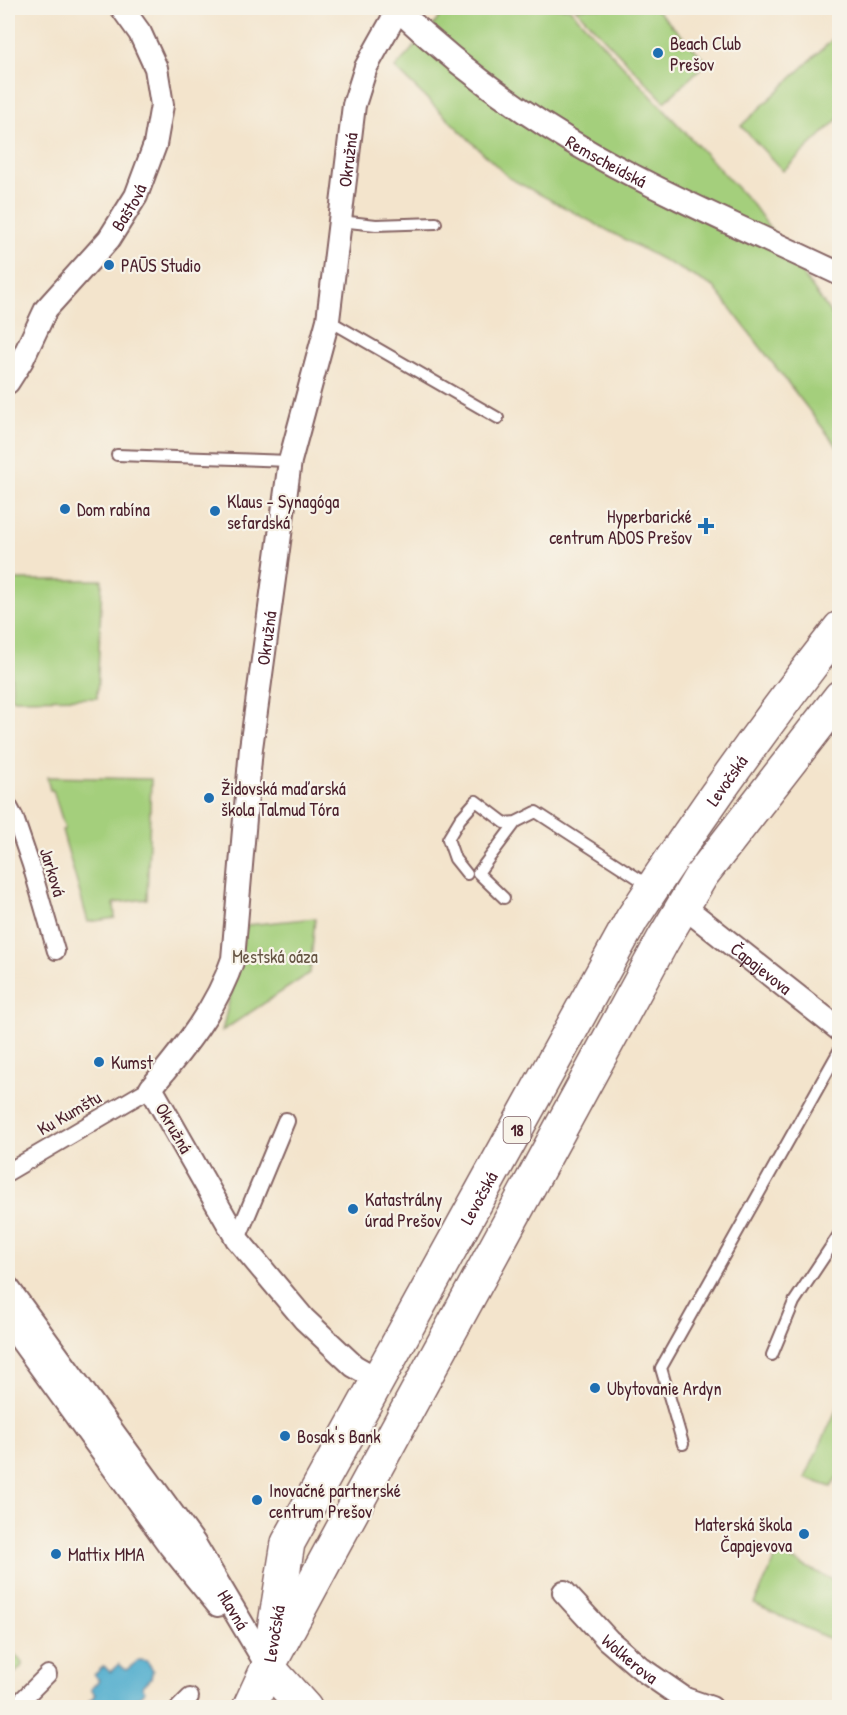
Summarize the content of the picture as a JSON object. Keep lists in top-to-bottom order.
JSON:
{
  "streets": {
    "main road": ["Levočská", "18"],
    "street": [
      "Okružná",
      "Remscheidská",
      "Baštová",
      "Jarková",
      "Čapajevova",
      "Ku Kumštu",
      "Hlavná",
      "Wolkerova"
    ]
  },
  "crossings": [
    ["Okružná", "Remscheidská"],
    ["Okružná", "Levočská"],
    ["Okružná", "Ku Kumštu"],
    ["Levočská", "Čapajevova"],
    ["Levočská", "18"],
    ["Levočská", "Hlavná"],
    ["18", "Hlavná"]
  ],
  "parks": ["Mestská oáza"],
  "places": {
    "other": [
      "Beach Club Prešov",
      "PAŪS Studio",
      "Dom rabína",
      "Klaus - Synagóga sefardská",
      "Židovská maďarská škola Talmud Tóra",
      "Kumst",
      "Katastrálny úrad Prešov",
      "Ubytovanie Ardyn",
      "Bosak's Bank",
      "Inovačné partnerské centrum Prešov",
      "Materská škola Čapajevova",
      "Mattix MMA"
    ],
    "health": ["Hyperbarické centrum ADOS Prešov"]
  }
}
